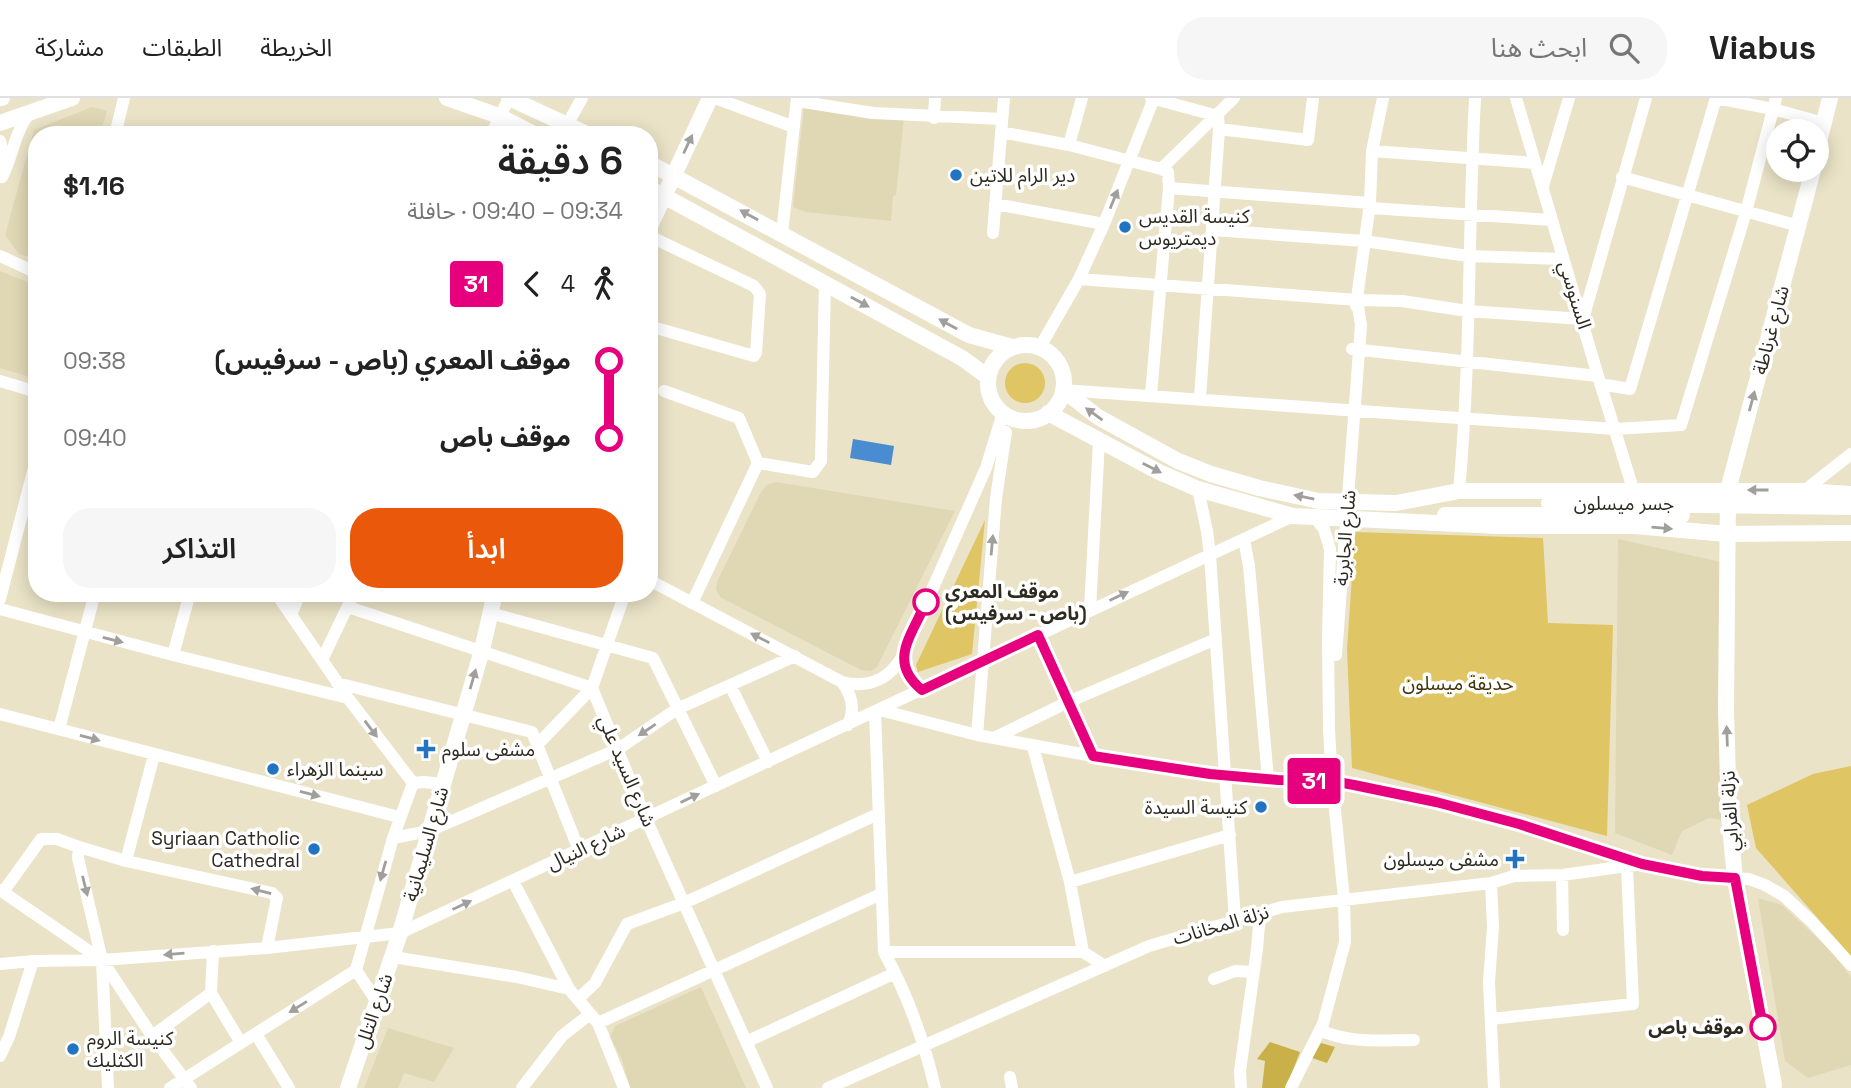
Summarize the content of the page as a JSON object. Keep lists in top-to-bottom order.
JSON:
{
  "streets": {
    "main road": [
      "شارع غرناطة",
      "جسر ميسلون",
      "نزلة الفرابي",
      "شارع السليمانية",
      "شارع التلل"
    ],
    "street": [
      "السنوسي",
      "شارع الجابرية",
      "شارع السيد علي",
      "شارع النيال",
      "نزلة المخانات"
    ]
  },
  "crossings": [
    ["شارع غرناطة", "نزلة الفرابي"],
    ["شارع السيد علي", "شارع النيال"],
    ["شارع السليمانية", "شارع النيال"],
    ["شارع السليمانية", "شارع التلل"],
    ["شارع النيال", "شارع التلل"]
  ],
  "one_way": ["شارع غرناطة", "نزلة الفرابي"],
  "parks": ["حديقة ميسلون"],
  "places": {
    "other": [
      "دير الرام للاتين",
      "كنيسة القديس ديمتريوس",
      "موقف المعري (باص - سرفيس)",
      "سينما الزهراء",
      "كنيسة السيدة",
      "Syriaan Catholic Cathedral",
      "موقف باص",
      "كنيسة الروم الكثليك"
    ],
    "health": ["مشفى سلوم", "مشفى ميسلون"]
  },
  "lines": ["bus line 31"],
  "page": {
    "header": "Viabus",
    "search": "ابحث هنا",
    "nav": ["الخريطة", "الطبقات", "مشاركة"],
    "on_map": "31",
    "heading": ["6 دقيقة", "09:34 – 09:40 · حافلة", "$1.16"],
    "legs": ["4", "31"],
    "list": [
      {
        "name": "موقف المعري (باص - سرفيس)",
        "value": "09:38"
      },
      {
        "name": "موقف باص",
        "value": "09:40"
      }
    ],
    "buttons": ["ابدأ", "التذاكر"]
  }
}
